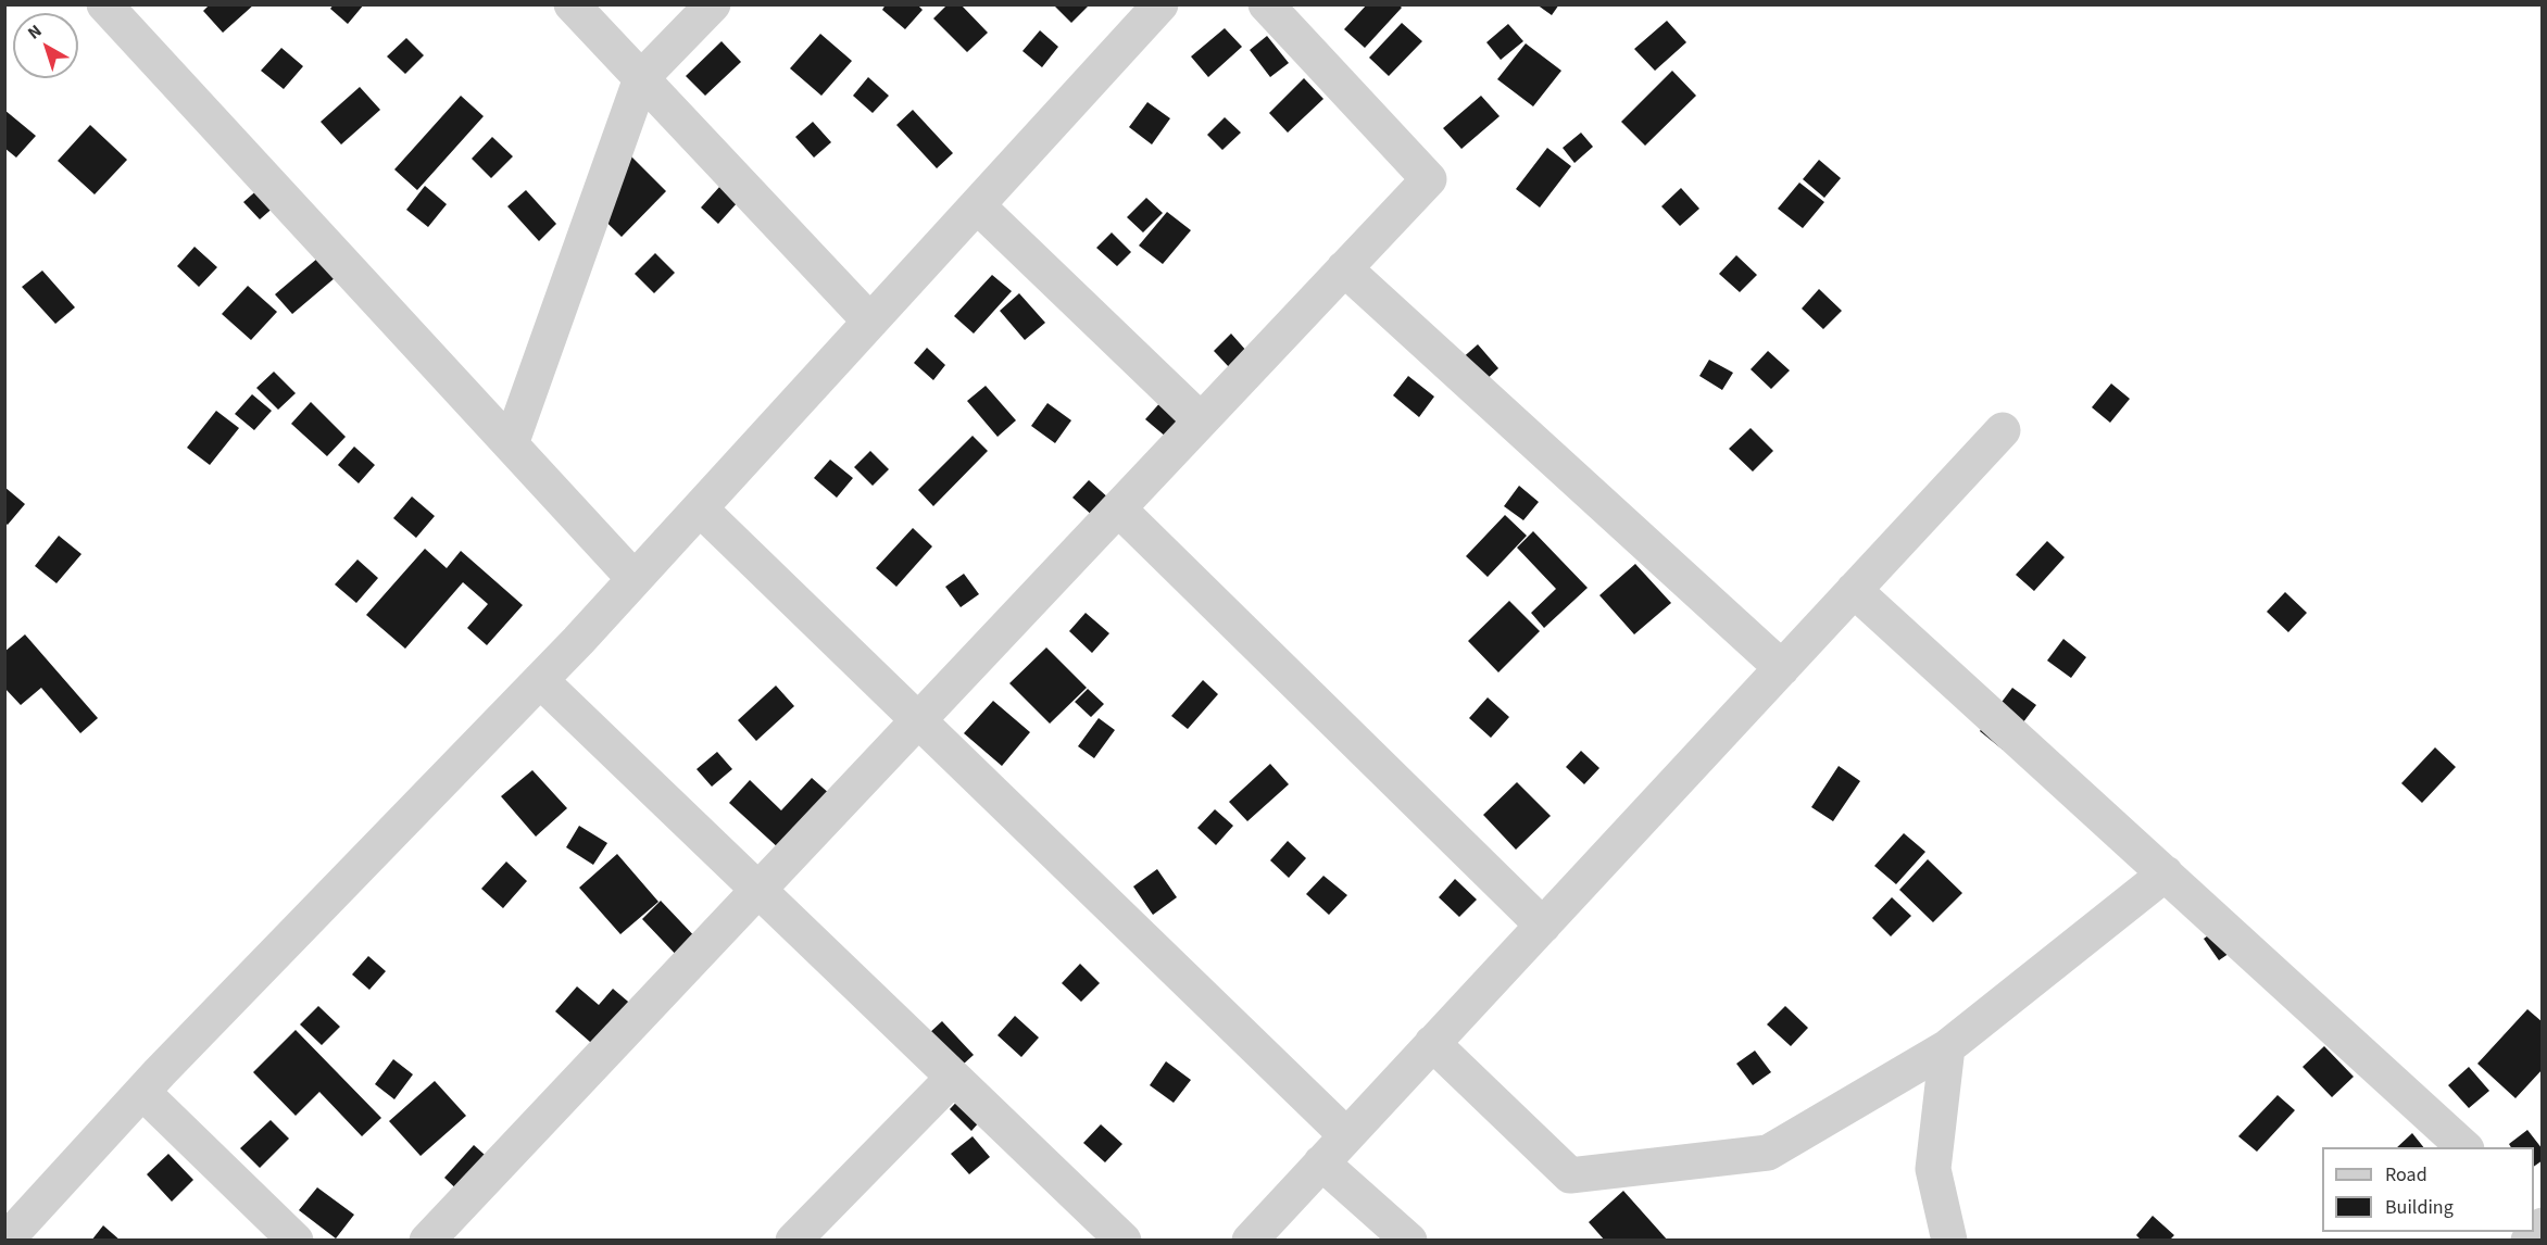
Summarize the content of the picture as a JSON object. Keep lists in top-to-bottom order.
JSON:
{
  "legend": ["Road", "Building"],
  "north": "top left"
}
